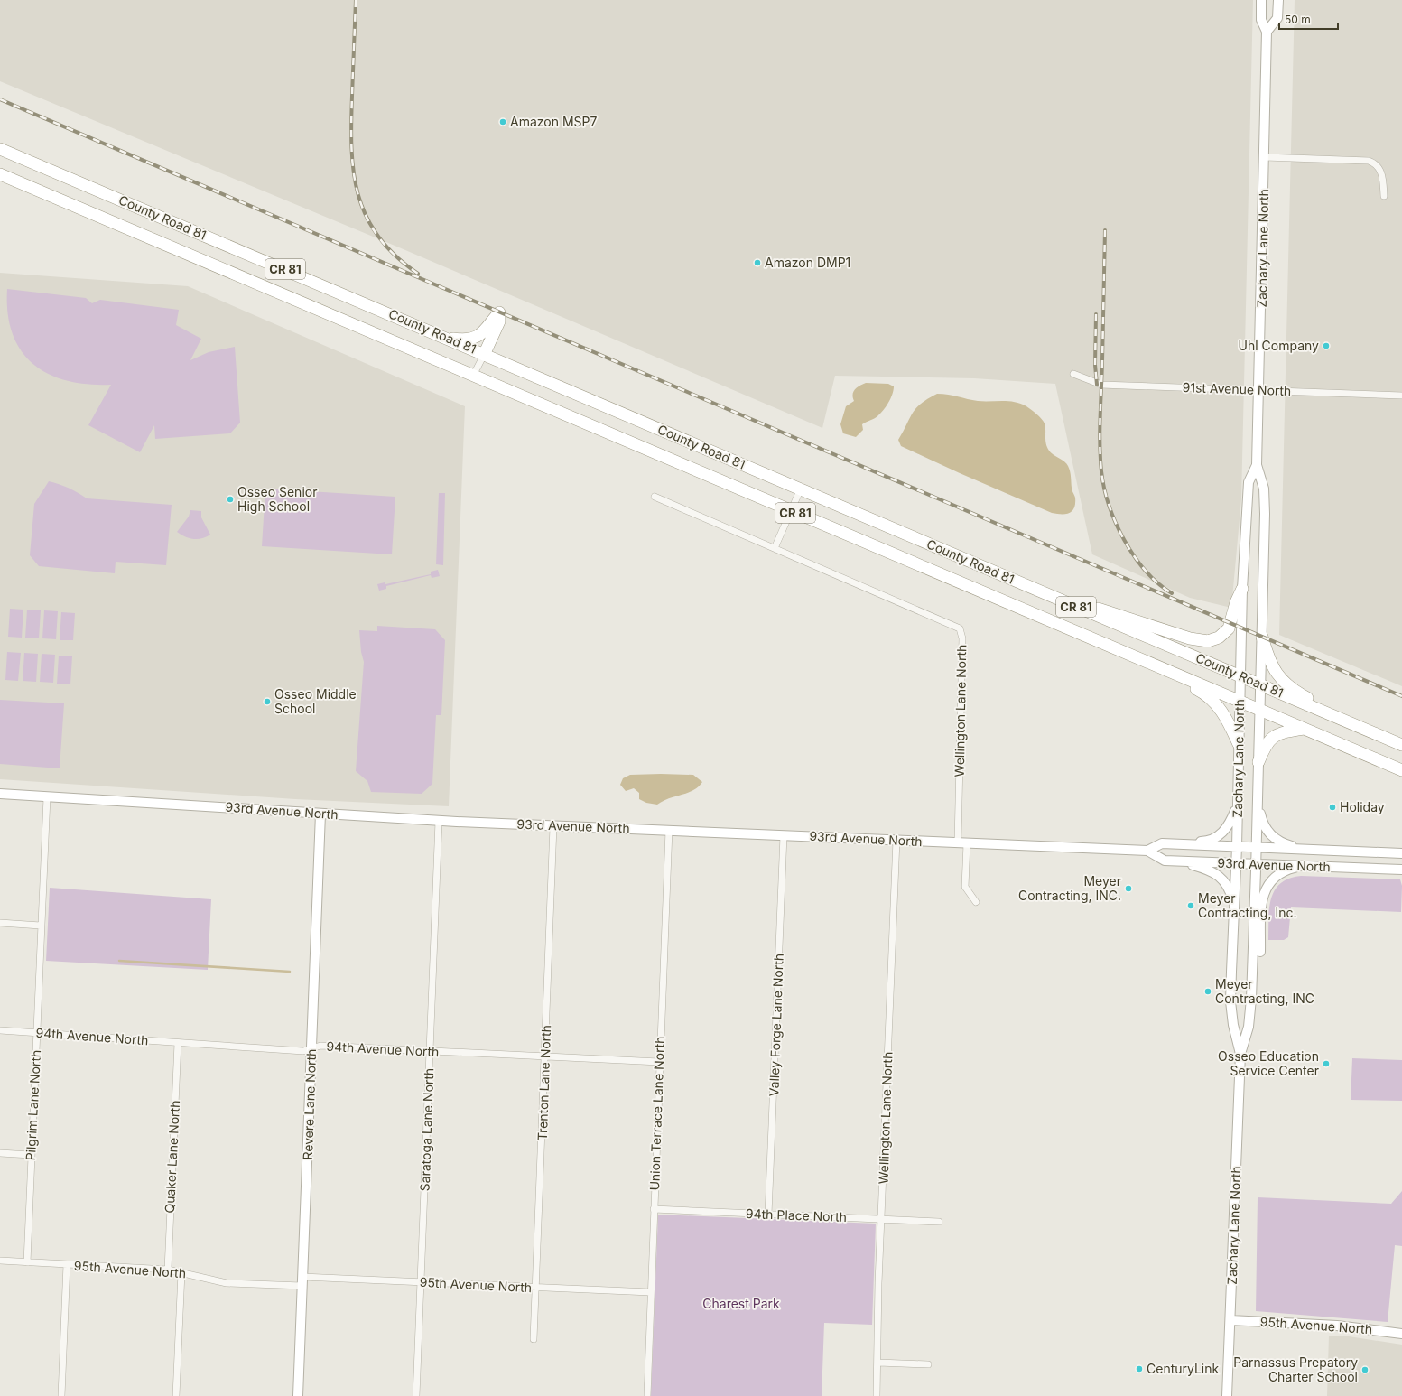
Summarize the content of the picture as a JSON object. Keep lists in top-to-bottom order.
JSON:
{
  "streets": {
    "highway": ["County Road 81", "CR 81"],
    "street": [
      "Zachary Lane North",
      "91st Avenue North",
      "Wellington Lane North",
      "93rd Avenue North",
      "Valley Forge Lane North",
      "94th Avenue North",
      "Trenton Lane North",
      "Revere Lane North",
      "Pilgrim Lane North",
      "Union Terrace Lane North",
      "Saratoga Lane North",
      "Quaker Lane North",
      "94th Place North",
      "95th Avenue North"
    ]
  },
  "crossings": [
    ["County Road 81", "Zachary Lane North"],
    ["Zachary Lane North", "91st Avenue North"],
    ["Zachary Lane North", "93rd Avenue North"],
    ["Zachary Lane North", "95th Avenue North"],
    ["Wellington Lane North", "93rd Avenue North"],
    ["Wellington Lane North", "94th Place North"],
    ["93rd Avenue North", "Valley Forge Lane North"],
    ["93rd Avenue North", "Trenton Lane North"],
    ["93rd Avenue North", "Revere Lane North"],
    ["93rd Avenue North", "Pilgrim Lane North"],
    ["93rd Avenue North", "Union Terrace Lane North"],
    ["93rd Avenue North", "Saratoga Lane North"],
    ["Valley Forge Lane North", "94th Place North"],
    ["94th Avenue North", "Trenton Lane North"],
    ["94th Avenue North", "Revere Lane North"],
    ["94th Avenue North", "Pilgrim Lane North"],
    ["94th Avenue North", "Union Terrace Lane North"],
    ["94th Avenue North", "Saratoga Lane North"],
    ["94th Avenue North", "Quaker Lane North"],
    ["Trenton Lane North", "95th Avenue North"],
    ["Revere Lane North", "95th Avenue North"],
    ["Pilgrim Lane North", "95th Avenue North"],
    ["Union Terrace Lane North", "94th Place North"],
    ["Union Terrace Lane North", "95th Avenue North"],
    ["Saratoga Lane North", "95th Avenue North"],
    ["Quaker Lane North", "95th Avenue North"]
  ],
  "parks": ["Charest Park"],
  "places": [
    "Amazon MSP7",
    "Amazon DMP1",
    "Uhl Company",
    "Osseo Senior High School",
    "Osseo Middle School",
    "Holiday",
    "Meyer Contracting, INC.",
    "Meyer Contracting, Inc.",
    "Meyer Contracting, INC",
    "Osseo Education Service Center",
    "CenturyLink",
    "Parnassus Prepatory Charter School"
  ],
  "scale_bar": "50 m"
}
